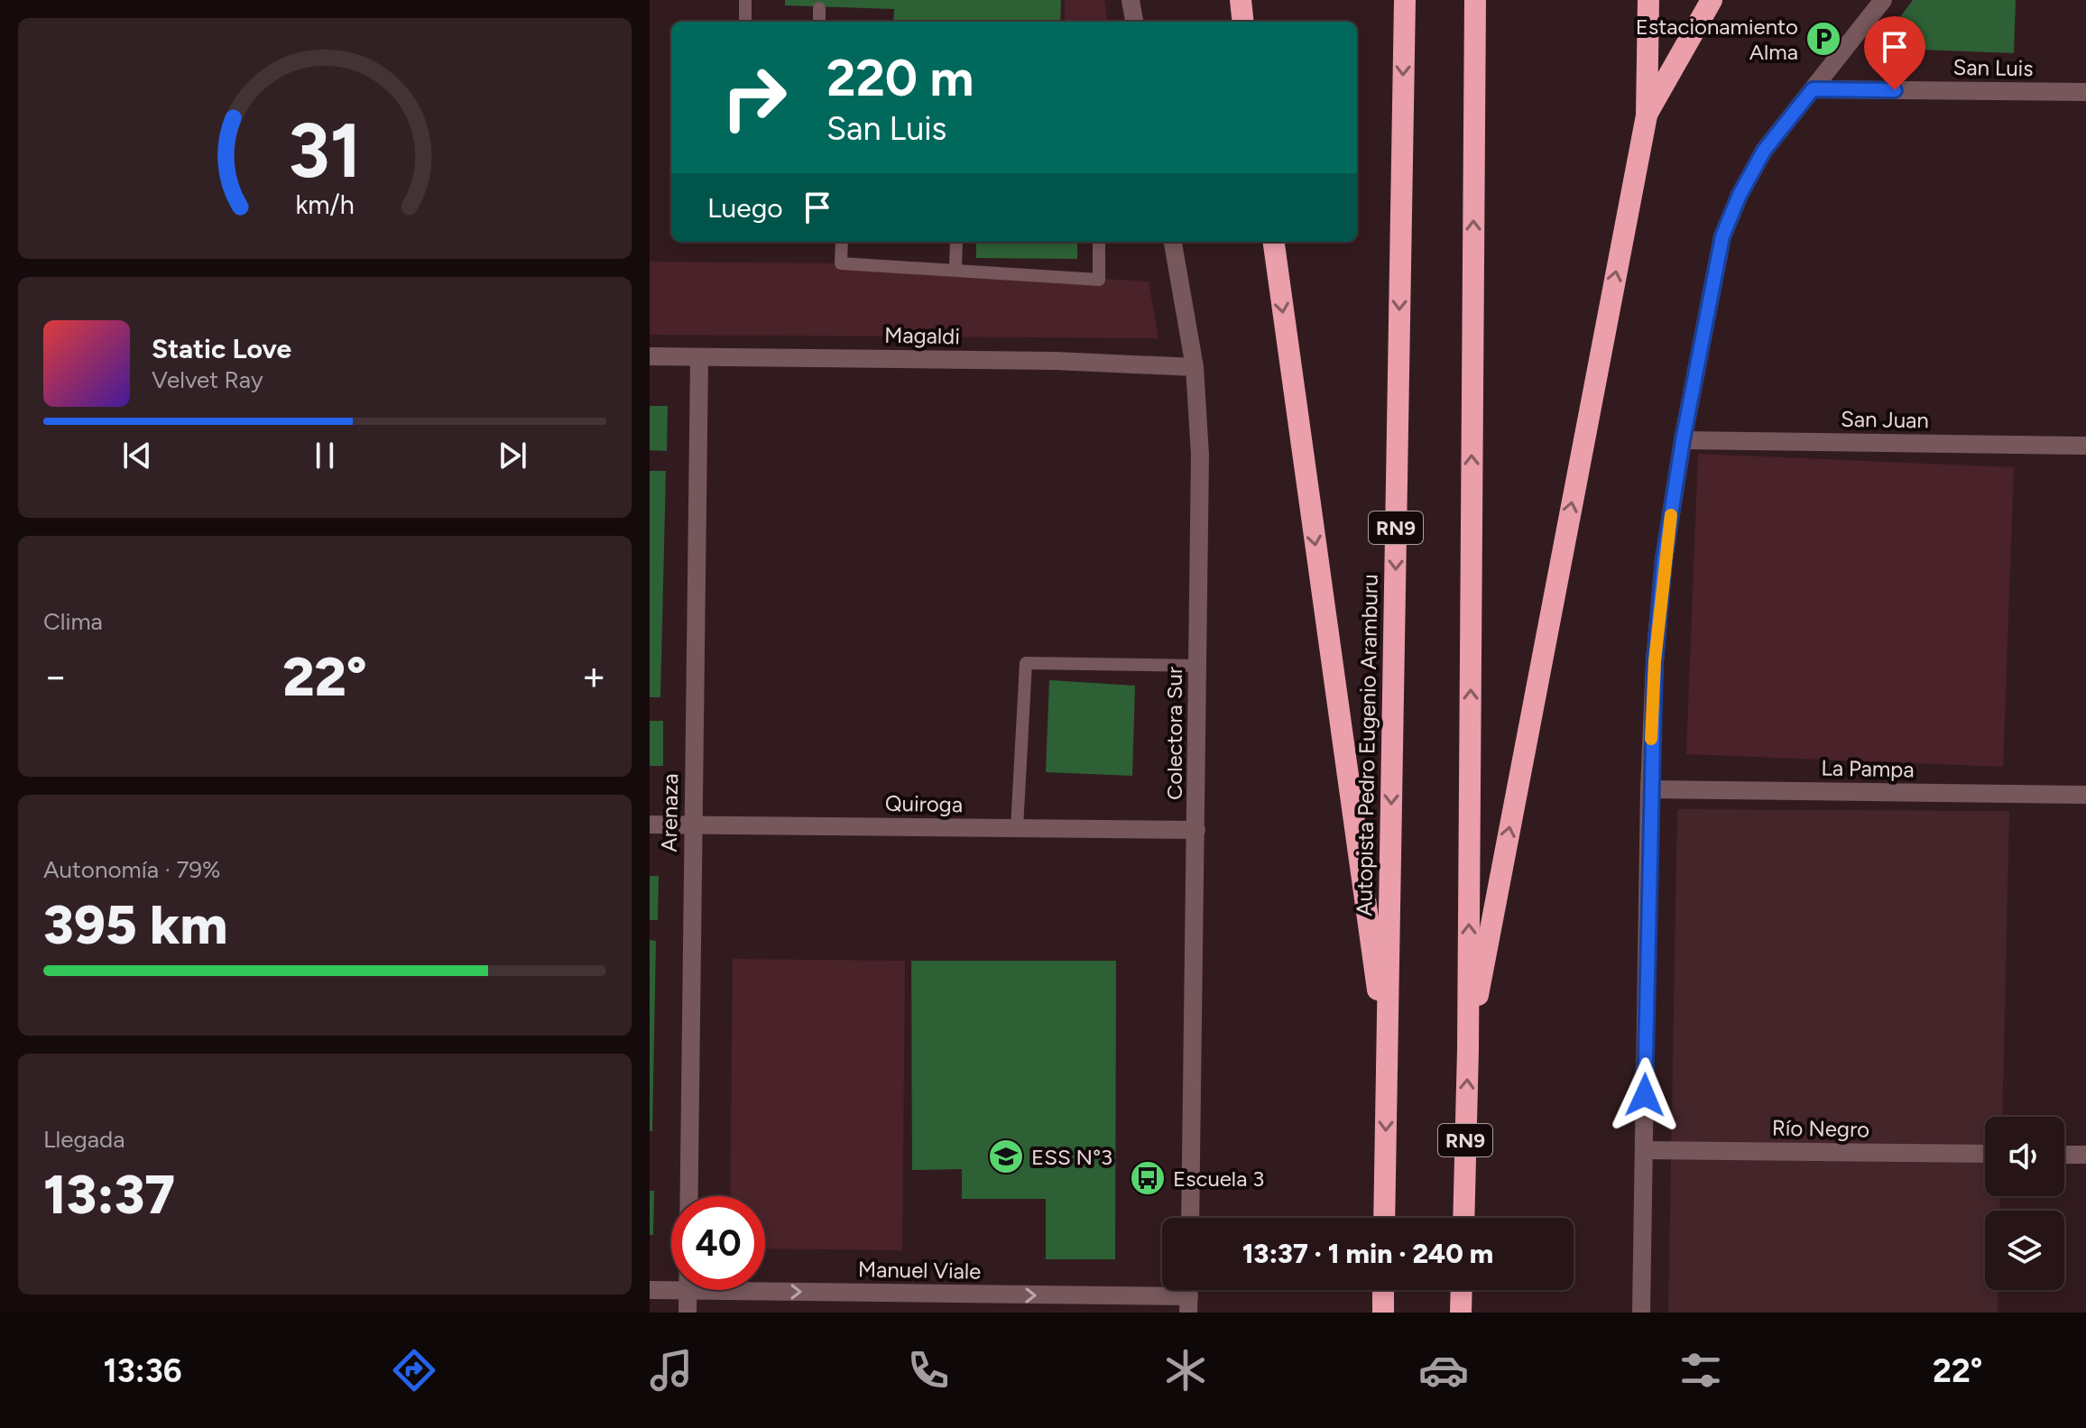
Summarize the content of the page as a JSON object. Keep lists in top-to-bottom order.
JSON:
{
  "streets": {
    "highway": ["RN9", "Autopista Pedro Eugenio Aramburu"],
    "street": [
      "San Luis",
      "Magaldi",
      "San Juan",
      "Colectora Sur",
      "La Pampa",
      "Quiroga",
      "Arenaza",
      "Río Negro",
      "Manuel Viale"
    ]
  },
  "crossings": [
    ["Magaldi", "Colectora Sur"],
    ["Magaldi", "Arenaza"],
    ["Colectora Sur", "Quiroga"],
    ["Quiroga", "Arenaza"],
    ["Arenaza", "Manuel Viale"]
  ],
  "one_way": ["Manuel Viale"],
  "places": {
    "parking": ["Estacionamiento Alma"],
    "school or university": ["ESS N°3"],
    "bus stop": ["Escuela 3"]
  },
  "page": {
    "turn": ["220 m", "San Luis"],
    "then": "Luego",
    "song": ["Static Love", "Velvet Ray"],
    "tile": [
      "Clima",
      ["Autonomía · 79%", "395 km"],
      ["Llegada", "13:37"]
    ],
    "heat": ["−", "22°", "+"],
    "limit": "40",
    "trip": "13:37 · 1 min · 240 m",
    "tabs": ["13:36", "22°"],
    "gauge": ["31", "km/h"]
  }
}
